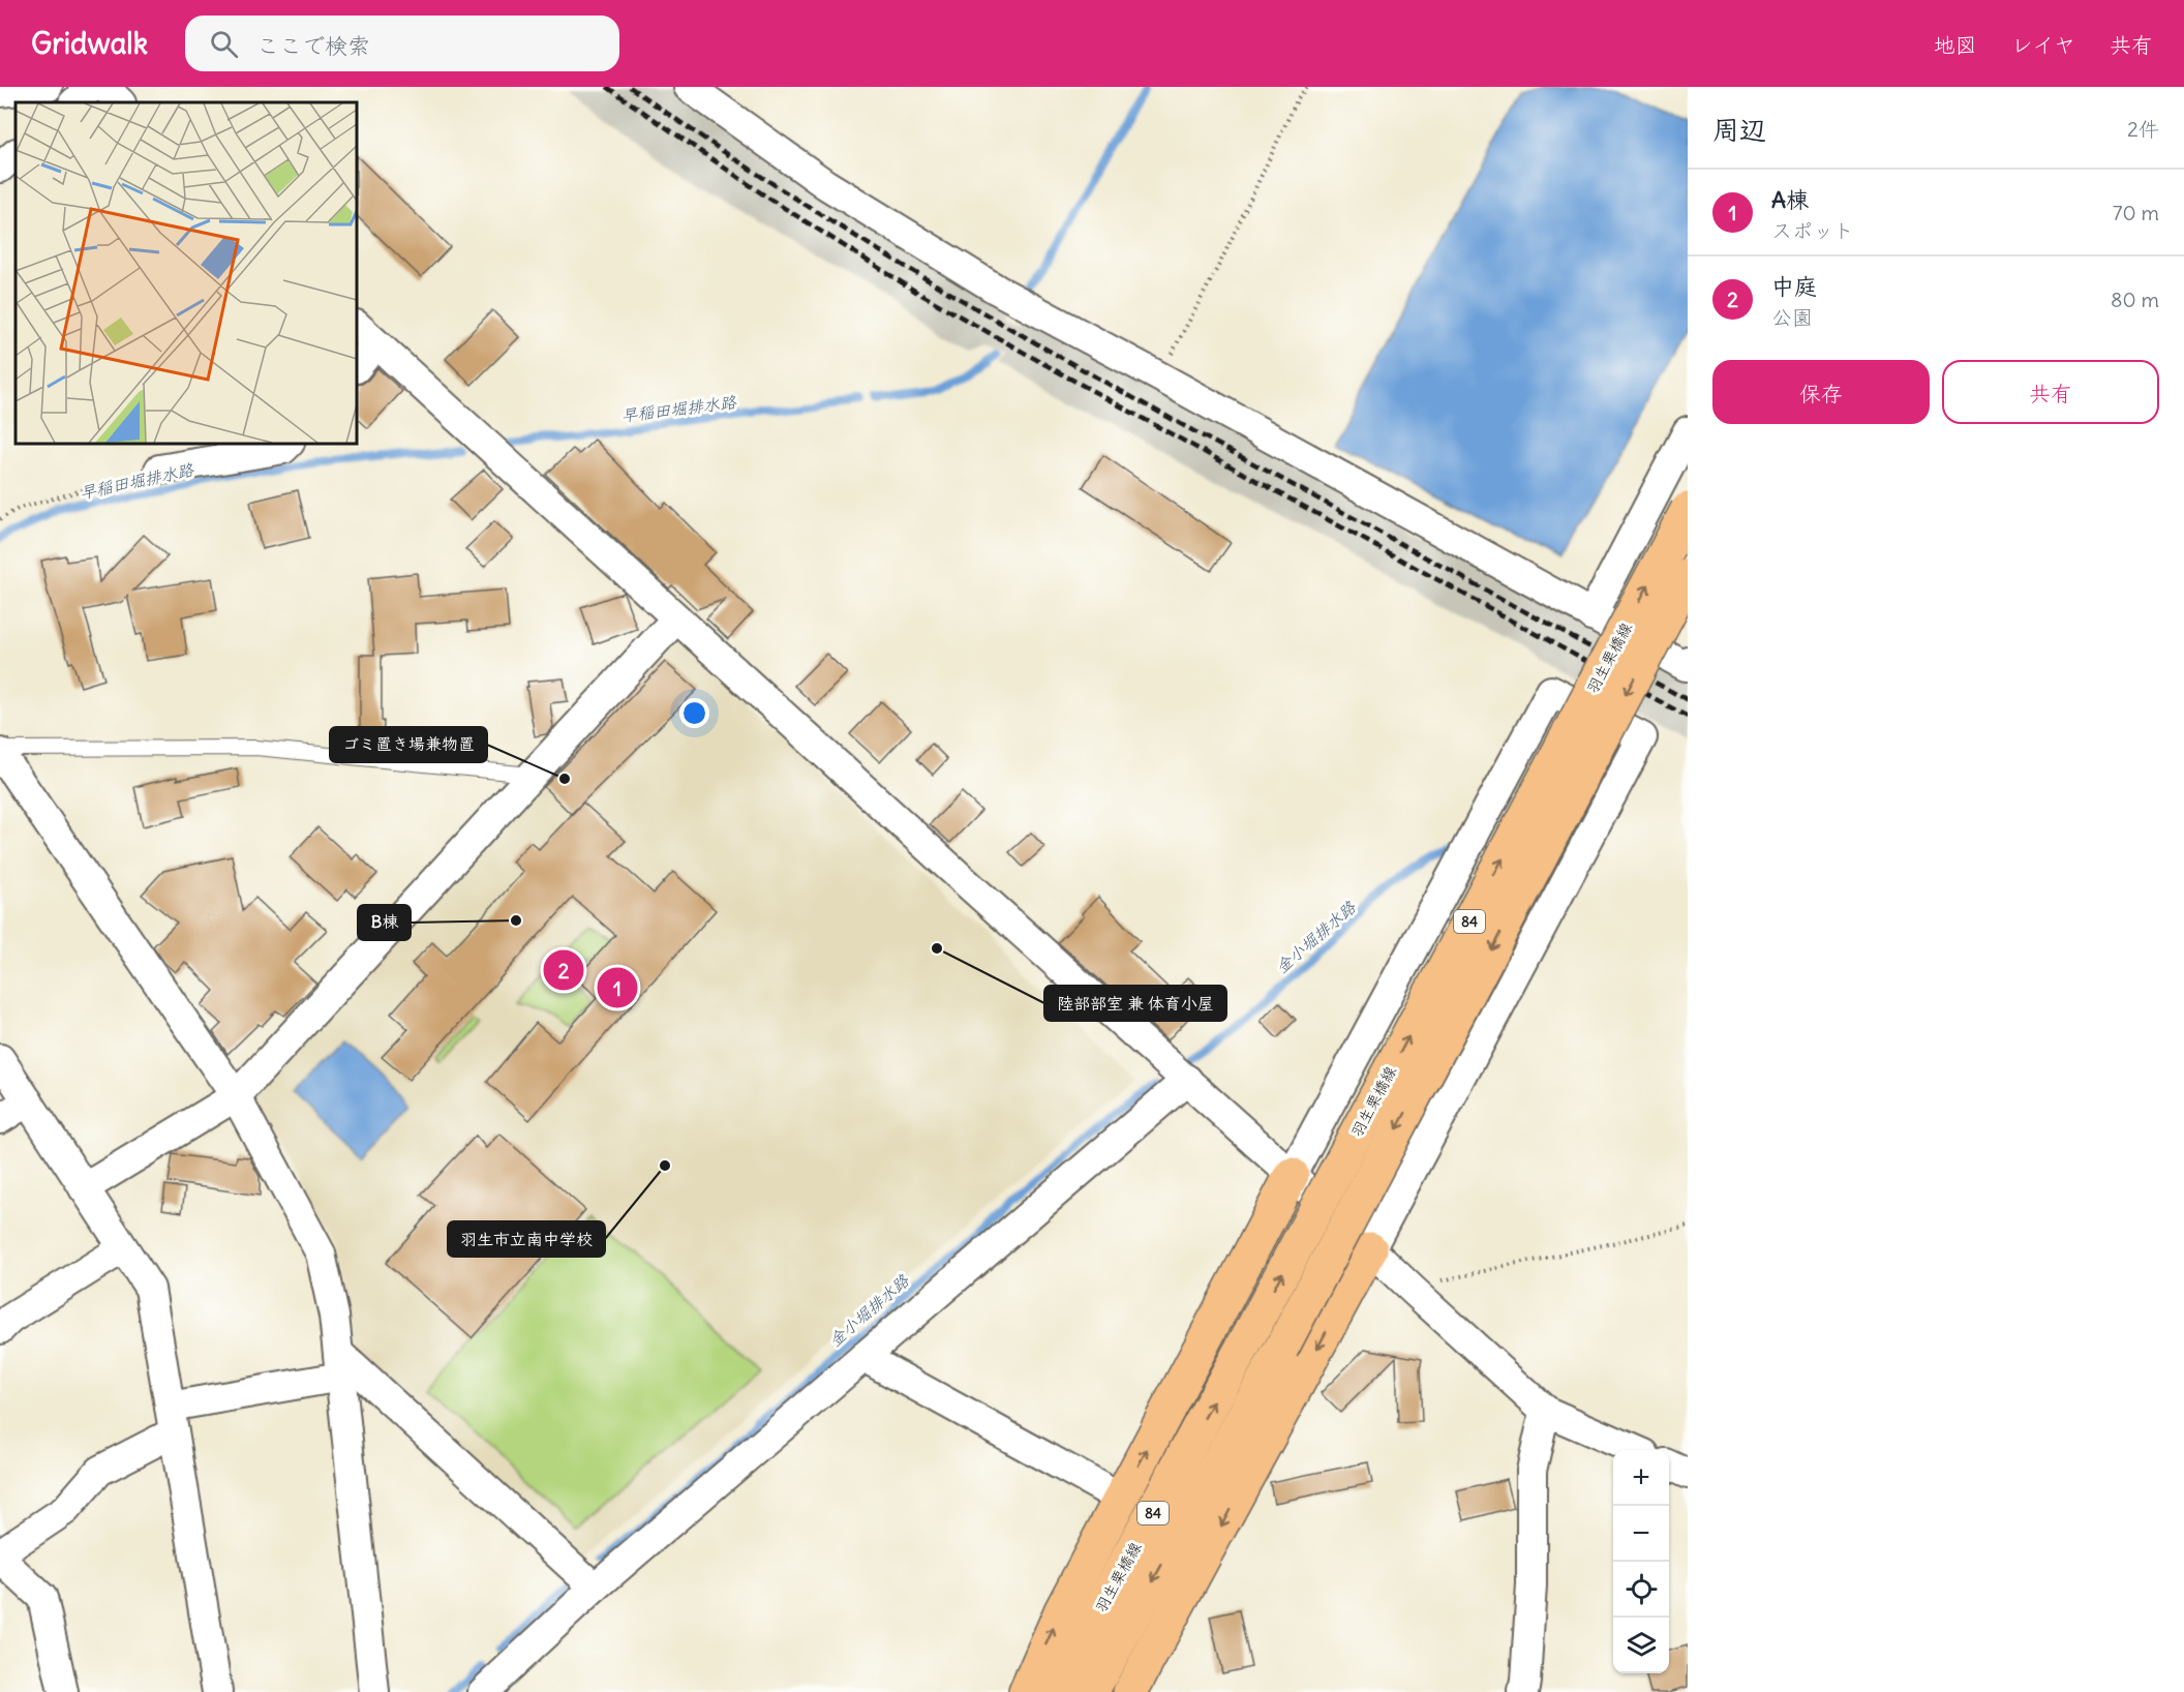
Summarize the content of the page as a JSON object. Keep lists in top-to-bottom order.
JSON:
{
  "streets": {
    "main road": ["羽生栗橋線", "84"]
  },
  "water": ["早稲田堀排水路", "金小堀排水路"],
  "places": [
    "ゴミ置き場兼物置",
    "B棟",
    "陸部部室 兼 体育小屋",
    "羽生市立南中学校"
  ],
  "page": {
    "header": "Gridwalk",
    "search": "ここで検索",
    "nav": ["地図", "レイヤ", "共有"],
    "heading": ["周辺", "2件"],
    "list": [
      {
        "mark": "1",
        "name": "A棟",
        "note": "スポット",
        "value": "70 m"
      },
      {
        "mark": "2",
        "name": "中庭",
        "note": "公園",
        "value": "80 m"
      }
    ],
    "buttons": ["保存", "共有"],
    "pins": ["2", "1"],
    "map_buttons": ["+", "−"]
  }
}
